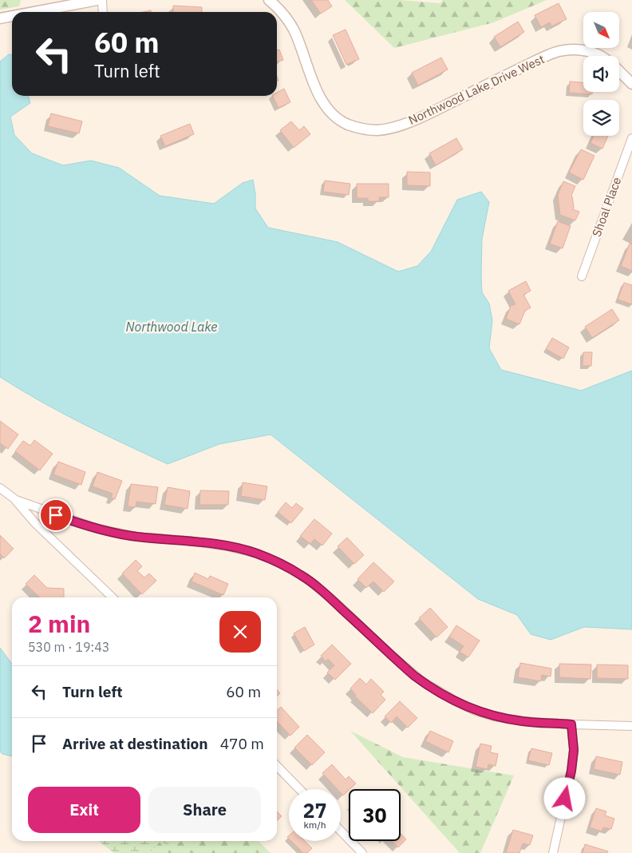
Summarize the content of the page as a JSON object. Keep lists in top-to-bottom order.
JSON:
{
  "streets": {
    "street": ["Northwood Lake Drive West", "Shoal Place"]
  },
  "water": ["Northwood Lake"],
  "north": "bottom right",
  "page": {
    "turn": ["60 m", "Turn left"],
    "heading": ["2 min", "530 m · 19:43"],
    "list": [
      {
        "name": "Turn left",
        "value": "60 m"
      },
      {
        "name": "Arrive at destination",
        "value": "470 m"
      }
    ],
    "buttons": ["Exit", "Share"],
    "speed": "27 km/h",
    "limit": "30"
  }
}
